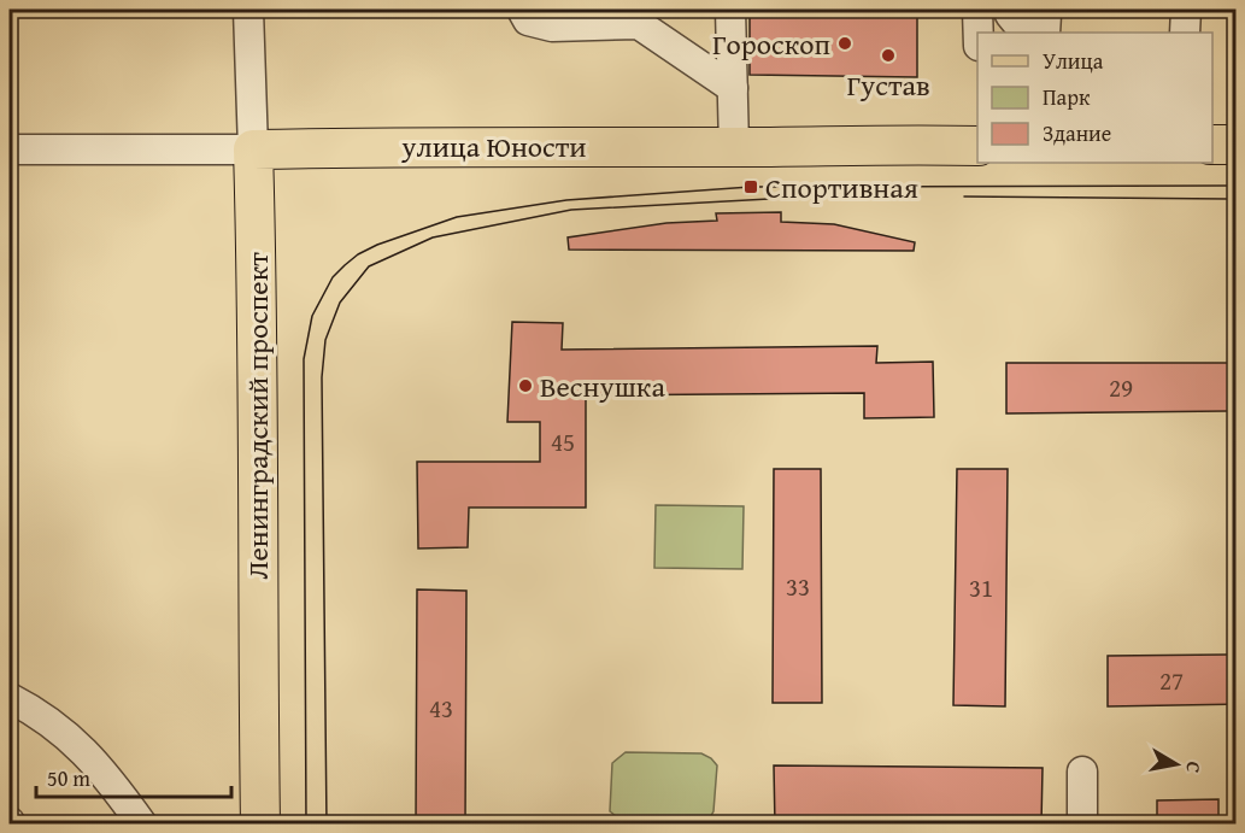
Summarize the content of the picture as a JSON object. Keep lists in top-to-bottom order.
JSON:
{
  "streets": {
    "main road": ["улица Юности", "Ленинградский проспект"]
  },
  "crossings": [
    ["улица Юности", "Ленинградский проспект"]
  ],
  "places": {
    "other": ["Гороскоп", "Густав", "Веснушка"],
    "transit": ["Спортивная"]
  },
  "house_numbers": [
    "29",
    "45",
    "33",
    "31",
    "27",
    "43"
  ],
  "legend": ["Улица", "Парк", "Здание"],
  "scale_bar": "50 m",
  "north": "right"
}
